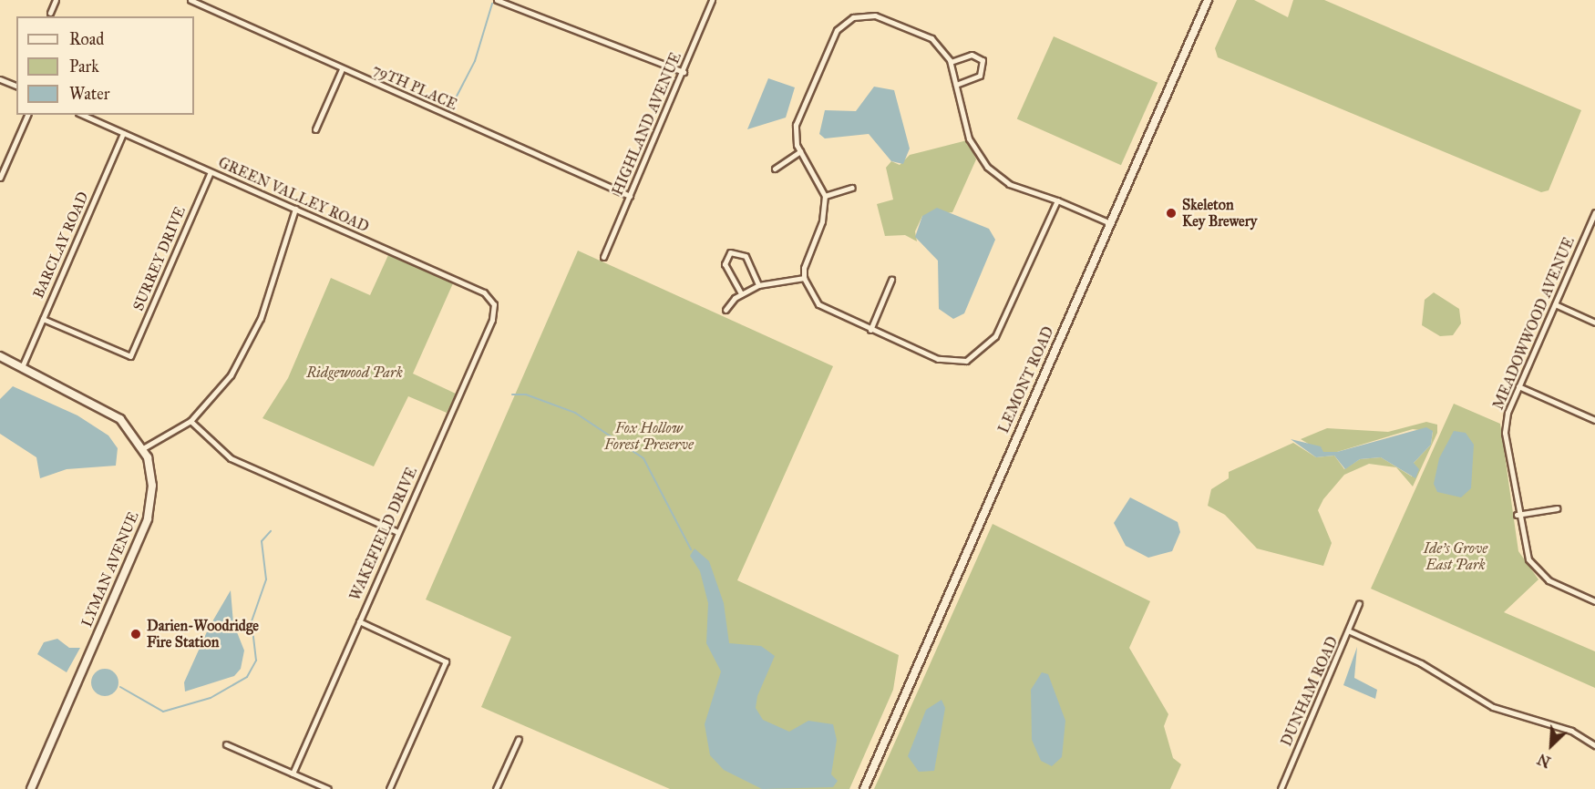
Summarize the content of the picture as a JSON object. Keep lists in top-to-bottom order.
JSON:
{
  "streets": {
    "main road": ["LEMONT ROAD", "LYMAN AVENUE"],
    "street": [
      "79TH PLACE",
      "HIGHLAND AVENUE",
      "GREEN VALLEY ROAD",
      "BARCLAY ROAD",
      "SURREY DRIVE",
      "MEADOWWOOD AVENUE",
      "WAKEFIELD DRIVE",
      "DUNHAM ROAD"
    ]
  },
  "crossings": [
    ["79TH PLACE", "HIGHLAND AVENUE"],
    ["GREEN VALLEY ROAD", "BARCLAY ROAD"],
    ["GREEN VALLEY ROAD", "SURREY DRIVE"],
    ["GREEN VALLEY ROAD", "WAKEFIELD DRIVE"],
    ["BARCLAY ROAD", "SURREY DRIVE"]
  ],
  "parks": ["Ridgewood Park", "Fox Hollow Forest Preserve", "Ide's Grove East Park"],
  "places": ["Skeleton Key Brewery", "Darien-Woodridge Fire Station"],
  "legend": ["Road", "Park", "Water"],
  "north": "bottom left"
}
